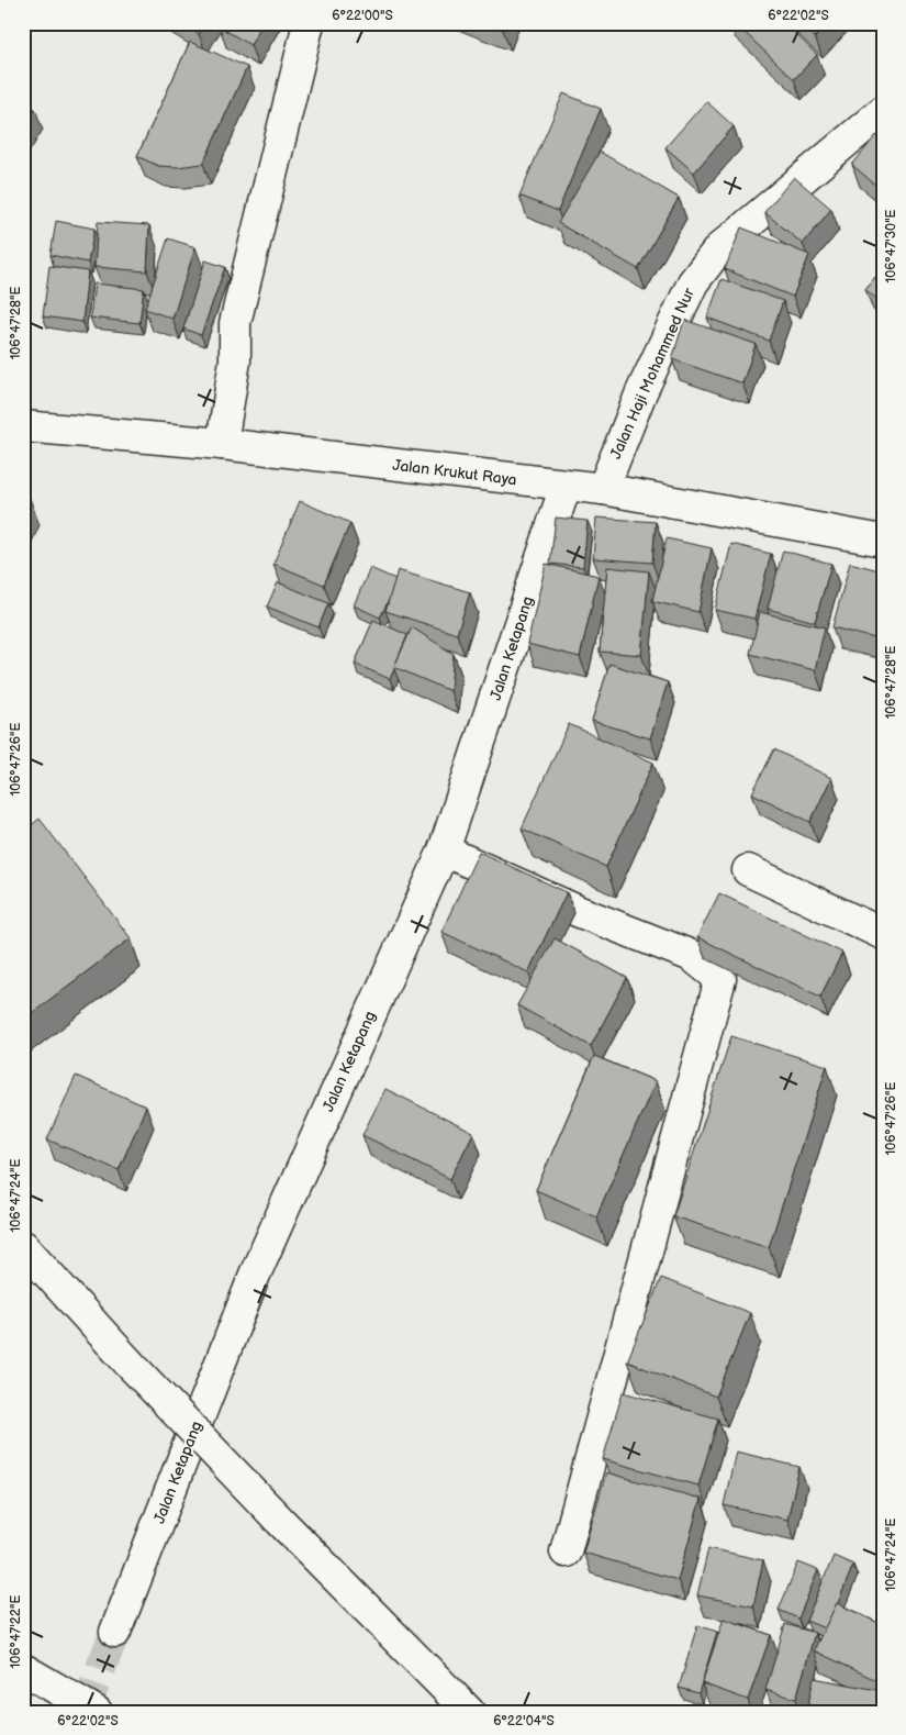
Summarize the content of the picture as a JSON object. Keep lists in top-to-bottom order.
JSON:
{
  "streets": {
    "main road": ["Jalan Haji Mohammed Nur", "Jalan Krukut Raya", "Jalan Ketapang"]
  },
  "crossings": [
    ["Jalan Haji Mohammed Nur", "Jalan Krukut Raya"],
    ["Jalan Krukut Raya", "Jalan Ketapang"]
  ],
  "coordinates": [
    "6°22'00\"S",
    "6°22'02\"S",
    "106°47'30\"E",
    "106°47'28\"E",
    "106°47'26\"E",
    "106°47'24\"E",
    "106°47'22\"E",
    "6°22'04\"S"
  ]
}
